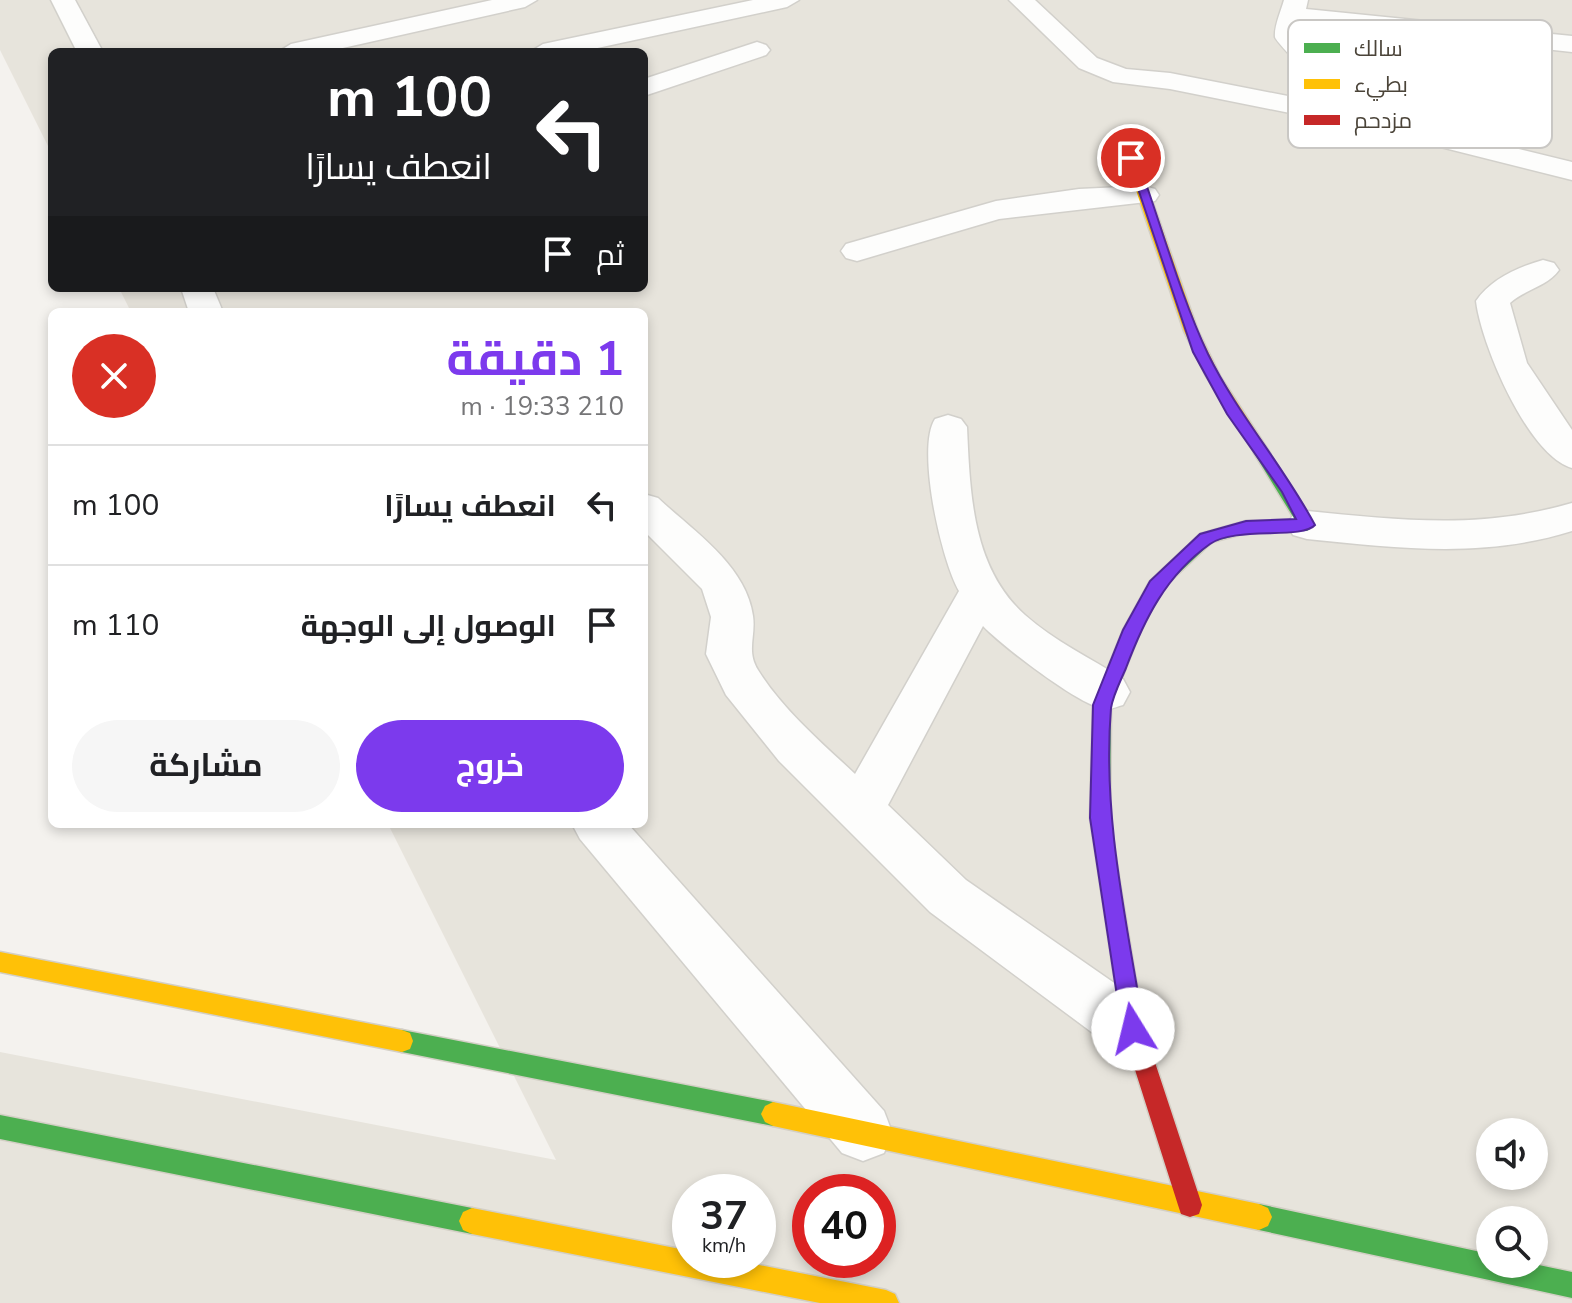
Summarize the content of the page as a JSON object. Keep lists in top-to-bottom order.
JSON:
{
  "legend": ["سالك", "بطيء", "مزدحم"],
  "page": {
    "turn": ["100 m", "انعطف يسارًا"],
    "then": "ثم",
    "heading": ["1 دقيقة", "210 m · 19:33"],
    "list": [
      {
        "name": "انعطف يسارًا",
        "value": "100 m"
      },
      {
        "name": "الوصول إلى الوجهة",
        "value": "110 m"
      }
    ],
    "buttons": ["خروج", "مشاركة"],
    "speed": "37 km/h",
    "limit": "40"
  }
}
